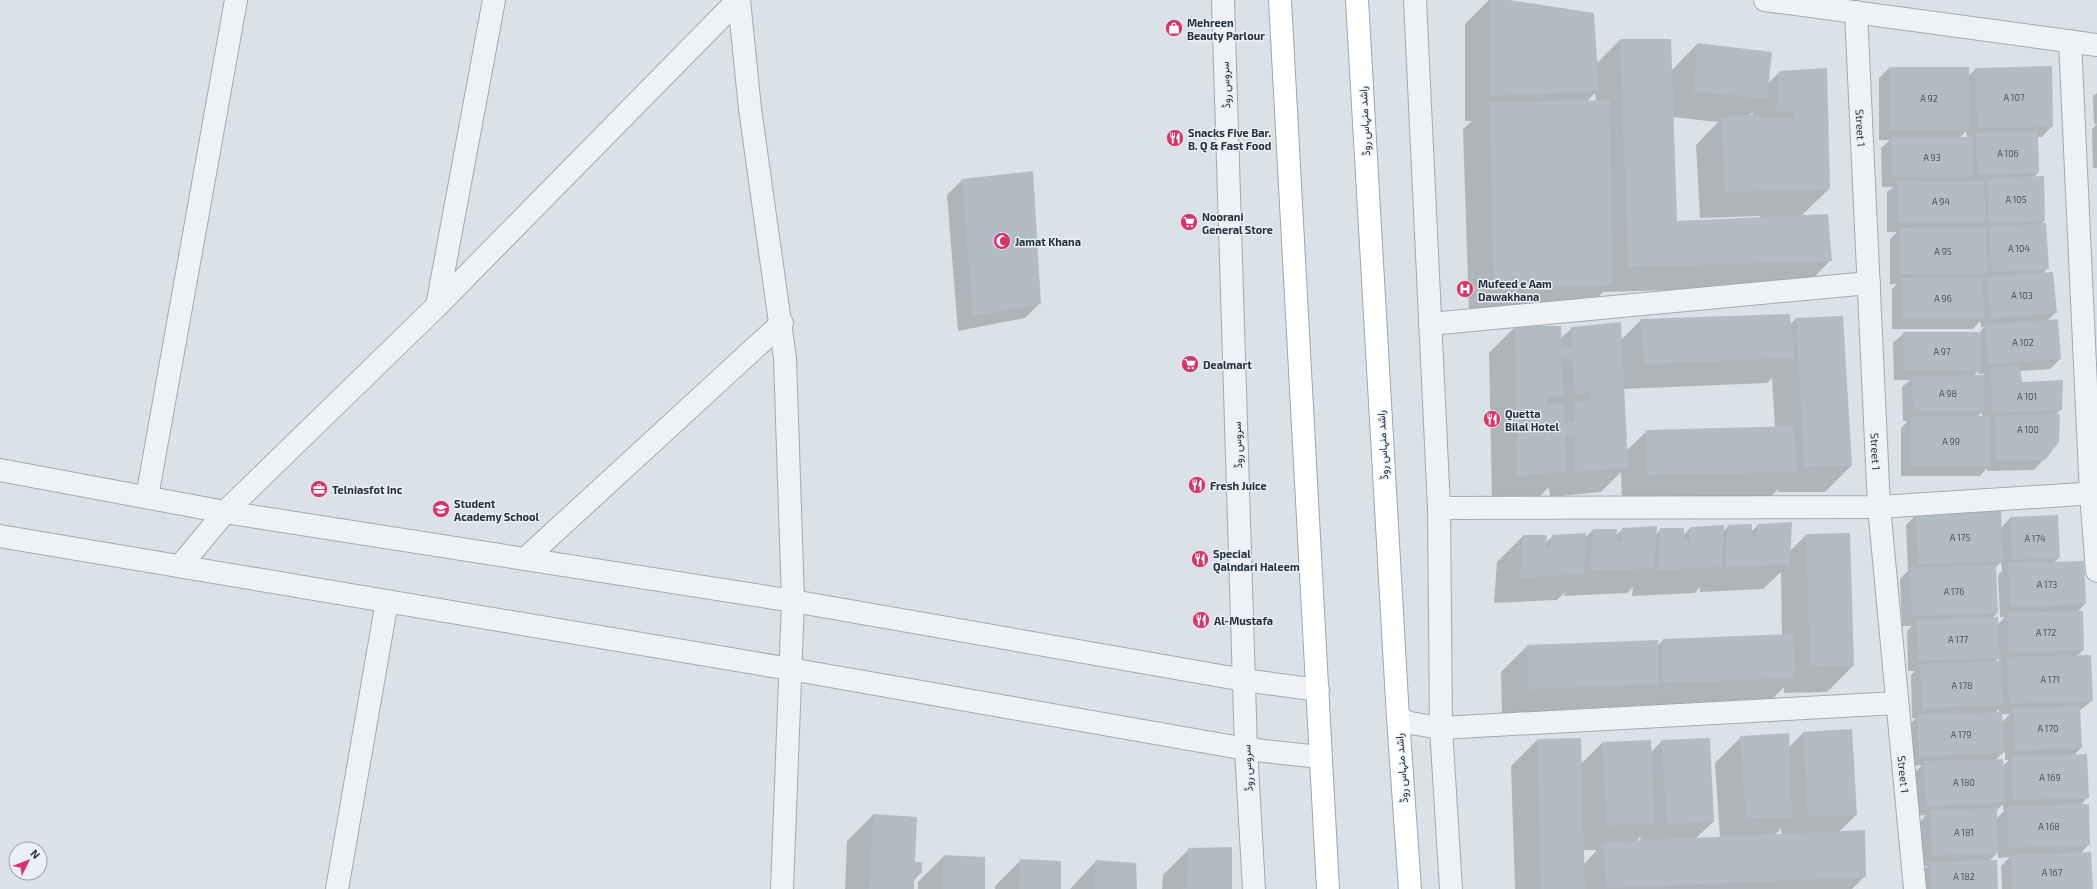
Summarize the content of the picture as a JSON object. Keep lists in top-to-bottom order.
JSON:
{
  "streets": {
    "main road": ["راشد منہاس روڈ"],
    "street": ["سروس روڈ", "Street 1"]
  },
  "places": {
    "shop": ["Mehreen Beauty Parlour"],
    "restaurant": [
      "Snacks Five Bar. B. Q & Fast Food",
      "Quetta Bilal Hotel",
      "Fresh Juice",
      "Special Qalndari Haleem",
      "Al-Mustafa"
    ],
    "supermarket": ["Noorani General Store", "Dealmart"],
    "mosque": ["Jamat Khana"],
    "hospital": ["Mufeed e Aam Dawakhana"],
    "office": ["Telniasfot Inc"],
    "school or university": ["Student Academy School"]
  },
  "house_numbers": [
    "A 107",
    "A 92",
    "A 106",
    "A 93",
    "A 105",
    "A 94",
    "A 104",
    "A 95",
    "A 103",
    "A 96",
    "A 102",
    "A 97",
    "A 98",
    "A 101",
    "A 100",
    "A 99",
    "A 175",
    "A 174",
    "A 173",
    "A 176",
    "A 172",
    "A 177",
    "A 171",
    "A 178",
    "A 170",
    "A 179",
    "A 169",
    "A 180",
    "A 168",
    "A 181",
    "A 167",
    "A 182"
  ],
  "north": "top right"
}
